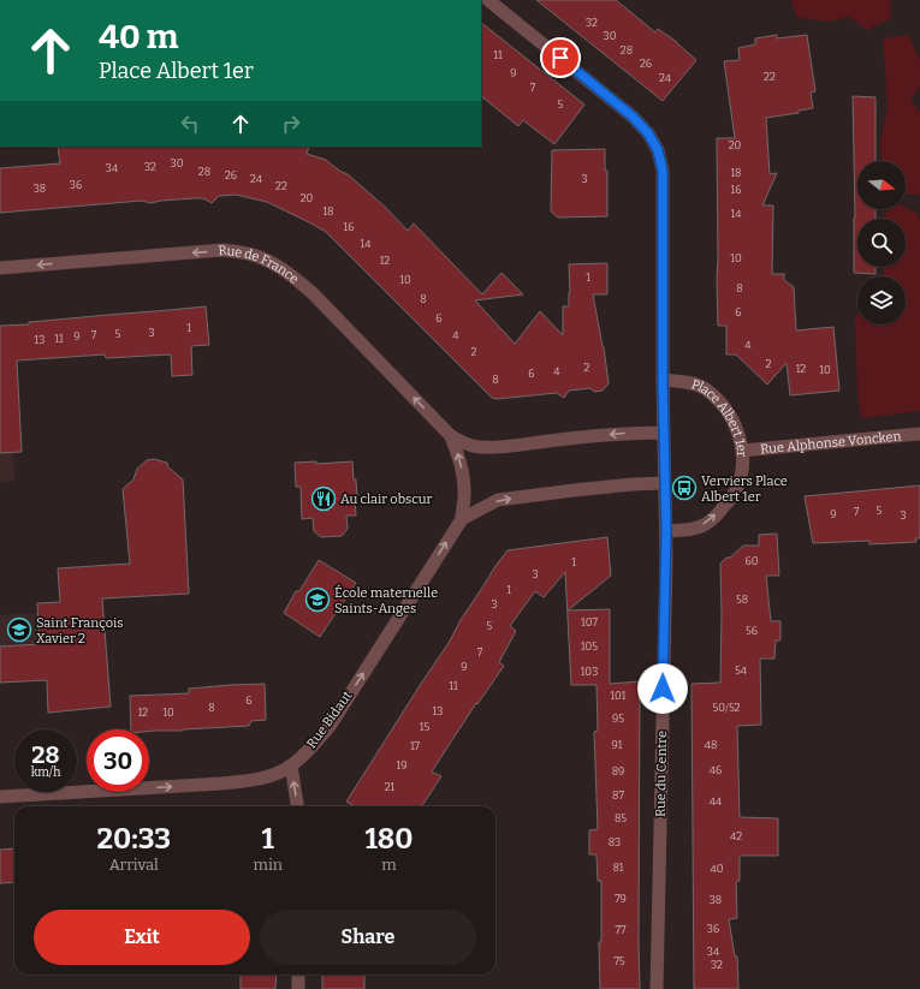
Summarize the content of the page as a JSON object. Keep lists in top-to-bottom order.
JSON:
{
  "streets": {
    "street": [
      "Rue de France",
      "Place Albert 1er",
      "Rue Alphonse Voncken",
      "Rue Bidaut",
      "Rue du Centre"
    ]
  },
  "crossings": [
    ["Rue de France", "Rue Bidaut"],
    ["Place Albert 1er", "Rue Alphonse Voncken"],
    ["Place Albert 1er", "Rue du Centre"]
  ],
  "one_way": ["Rue de France", "Rue Bidaut"],
  "places": {
    "bus stop": ["Verviers Place Albert 1er"],
    "restaurant": ["Au clair obscur"],
    "school or university": ["École maternelle Saints-Anges", "Saint François Xavier 2"]
  },
  "house_numbers": [
    "32",
    "30",
    "28",
    "11",
    "26",
    "9",
    "22",
    "24",
    "7",
    "5",
    "20",
    "30",
    "32",
    "34",
    "28",
    "18",
    "26",
    "24",
    "3",
    "36",
    "22",
    "38",
    "16",
    "20",
    "18",
    "14",
    "16",
    "14",
    "10",
    "12",
    "1",
    "10",
    "8",
    "8",
    "6",
    "6",
    "1",
    "3",
    "5",
    "7",
    "4",
    "9",
    "11",
    "13",
    "4",
    "2",
    "2",
    "2",
    "12",
    "10",
    "4",
    "6",
    "8",
    "5",
    "7",
    "9",
    "3",
    "60",
    "1",
    "3",
    "1",
    "58",
    "3",
    "107",
    "5",
    "56",
    "105",
    "7",
    "9",
    "54",
    "103",
    "11",
    "101",
    "6",
    "8",
    "50/52",
    "13",
    "12",
    "10",
    "95",
    "15",
    "91",
    "48",
    "17",
    "19",
    "46",
    "89",
    "21",
    "87",
    "44",
    "85",
    "42",
    "83",
    "81",
    "40",
    "79",
    "38",
    "36",
    "77",
    "34",
    "75",
    "32"
  ],
  "north": "right",
  "page": {
    "turn": ["40 m", "Place Albert 1er"],
    "speed": "28 km/h",
    "limit": "30",
    "eta": [
      "20:33",
      "Arrival",
      "1",
      "min",
      "180",
      "m"
    ],
    "buttons": ["Exit", "Share"]
  }
}
